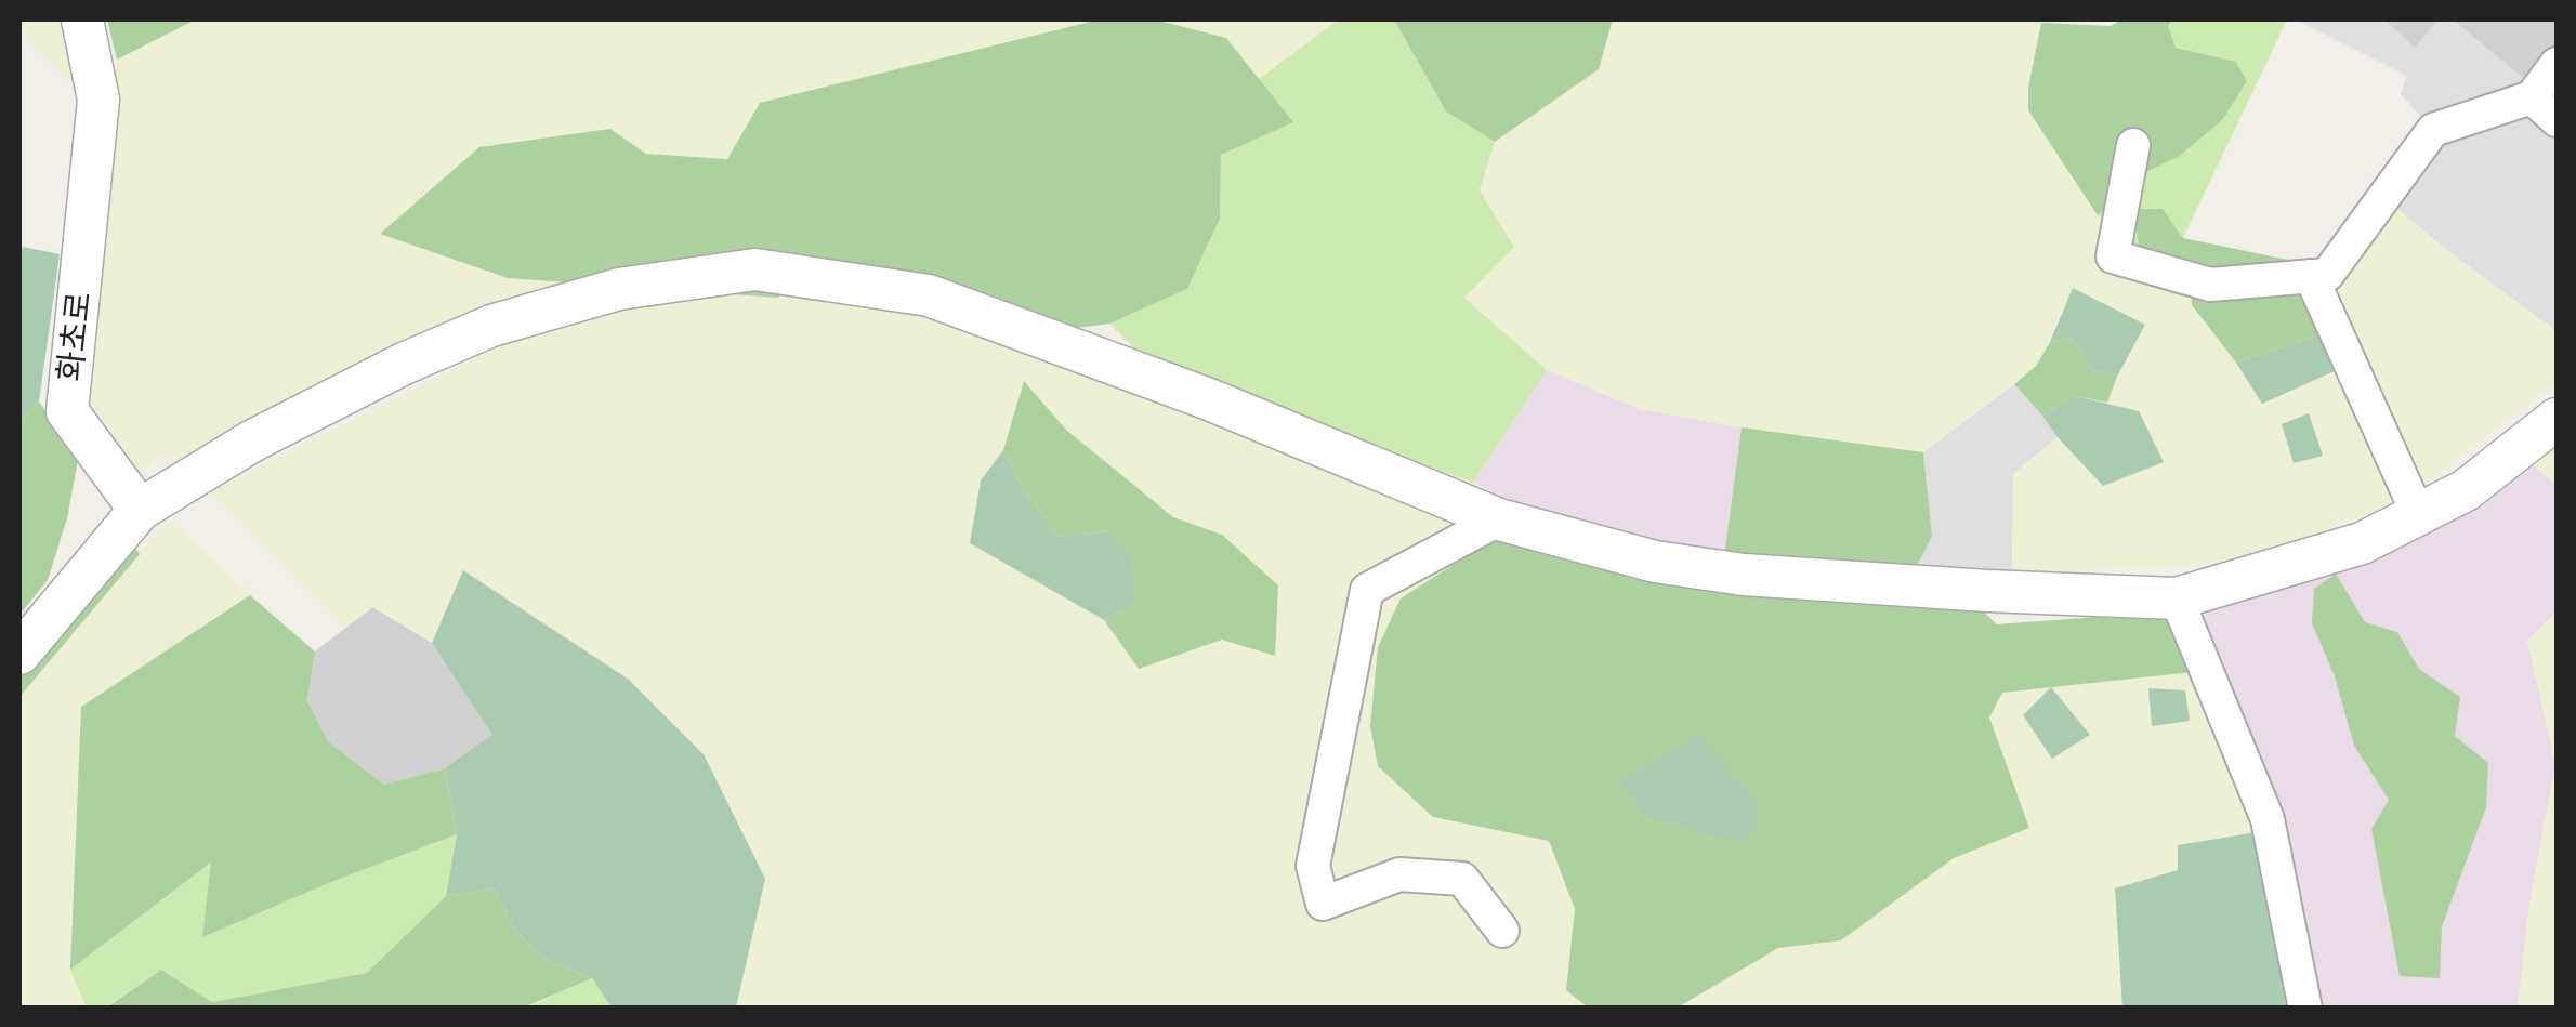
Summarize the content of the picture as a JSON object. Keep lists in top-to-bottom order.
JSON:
{
  "streets": {
    "street": ["화초로"]
  }
}
